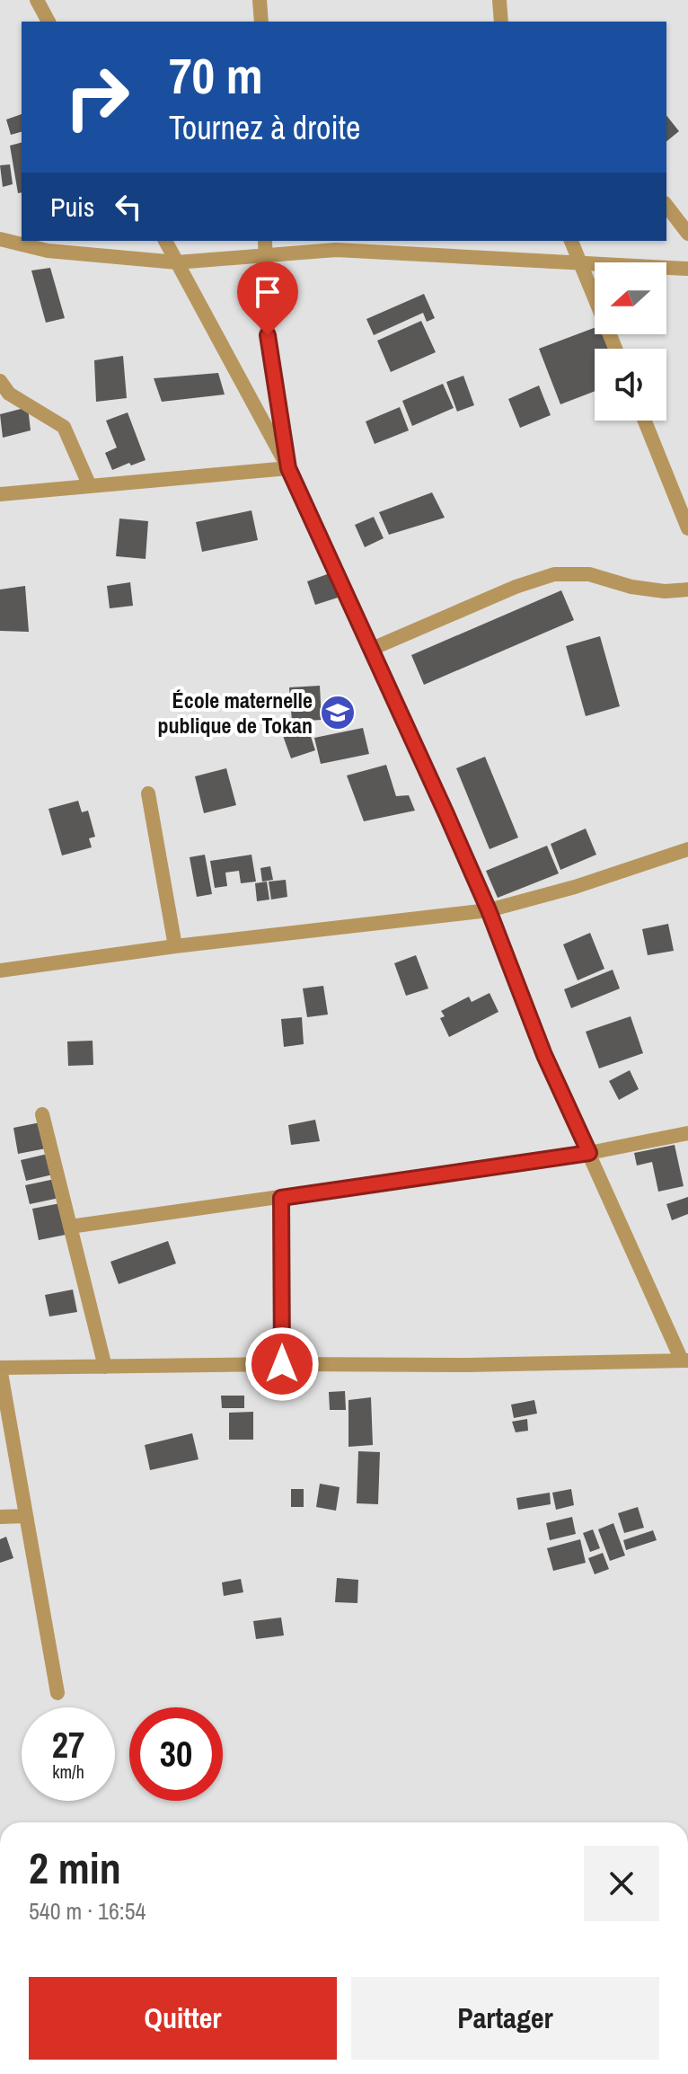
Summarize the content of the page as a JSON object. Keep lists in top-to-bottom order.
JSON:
{
  "places": {
    "school or university": ["École maternelle publique de Tokan"]
  },
  "north": "left",
  "page": {
    "turn": ["70 m", "Tournez à droite"],
    "then": "Puis",
    "speed": "27 km/h",
    "limit": "30",
    "heading": ["2 min", "540 m · 16:54"],
    "buttons": ["Quitter", "Partager"]
  }
}
